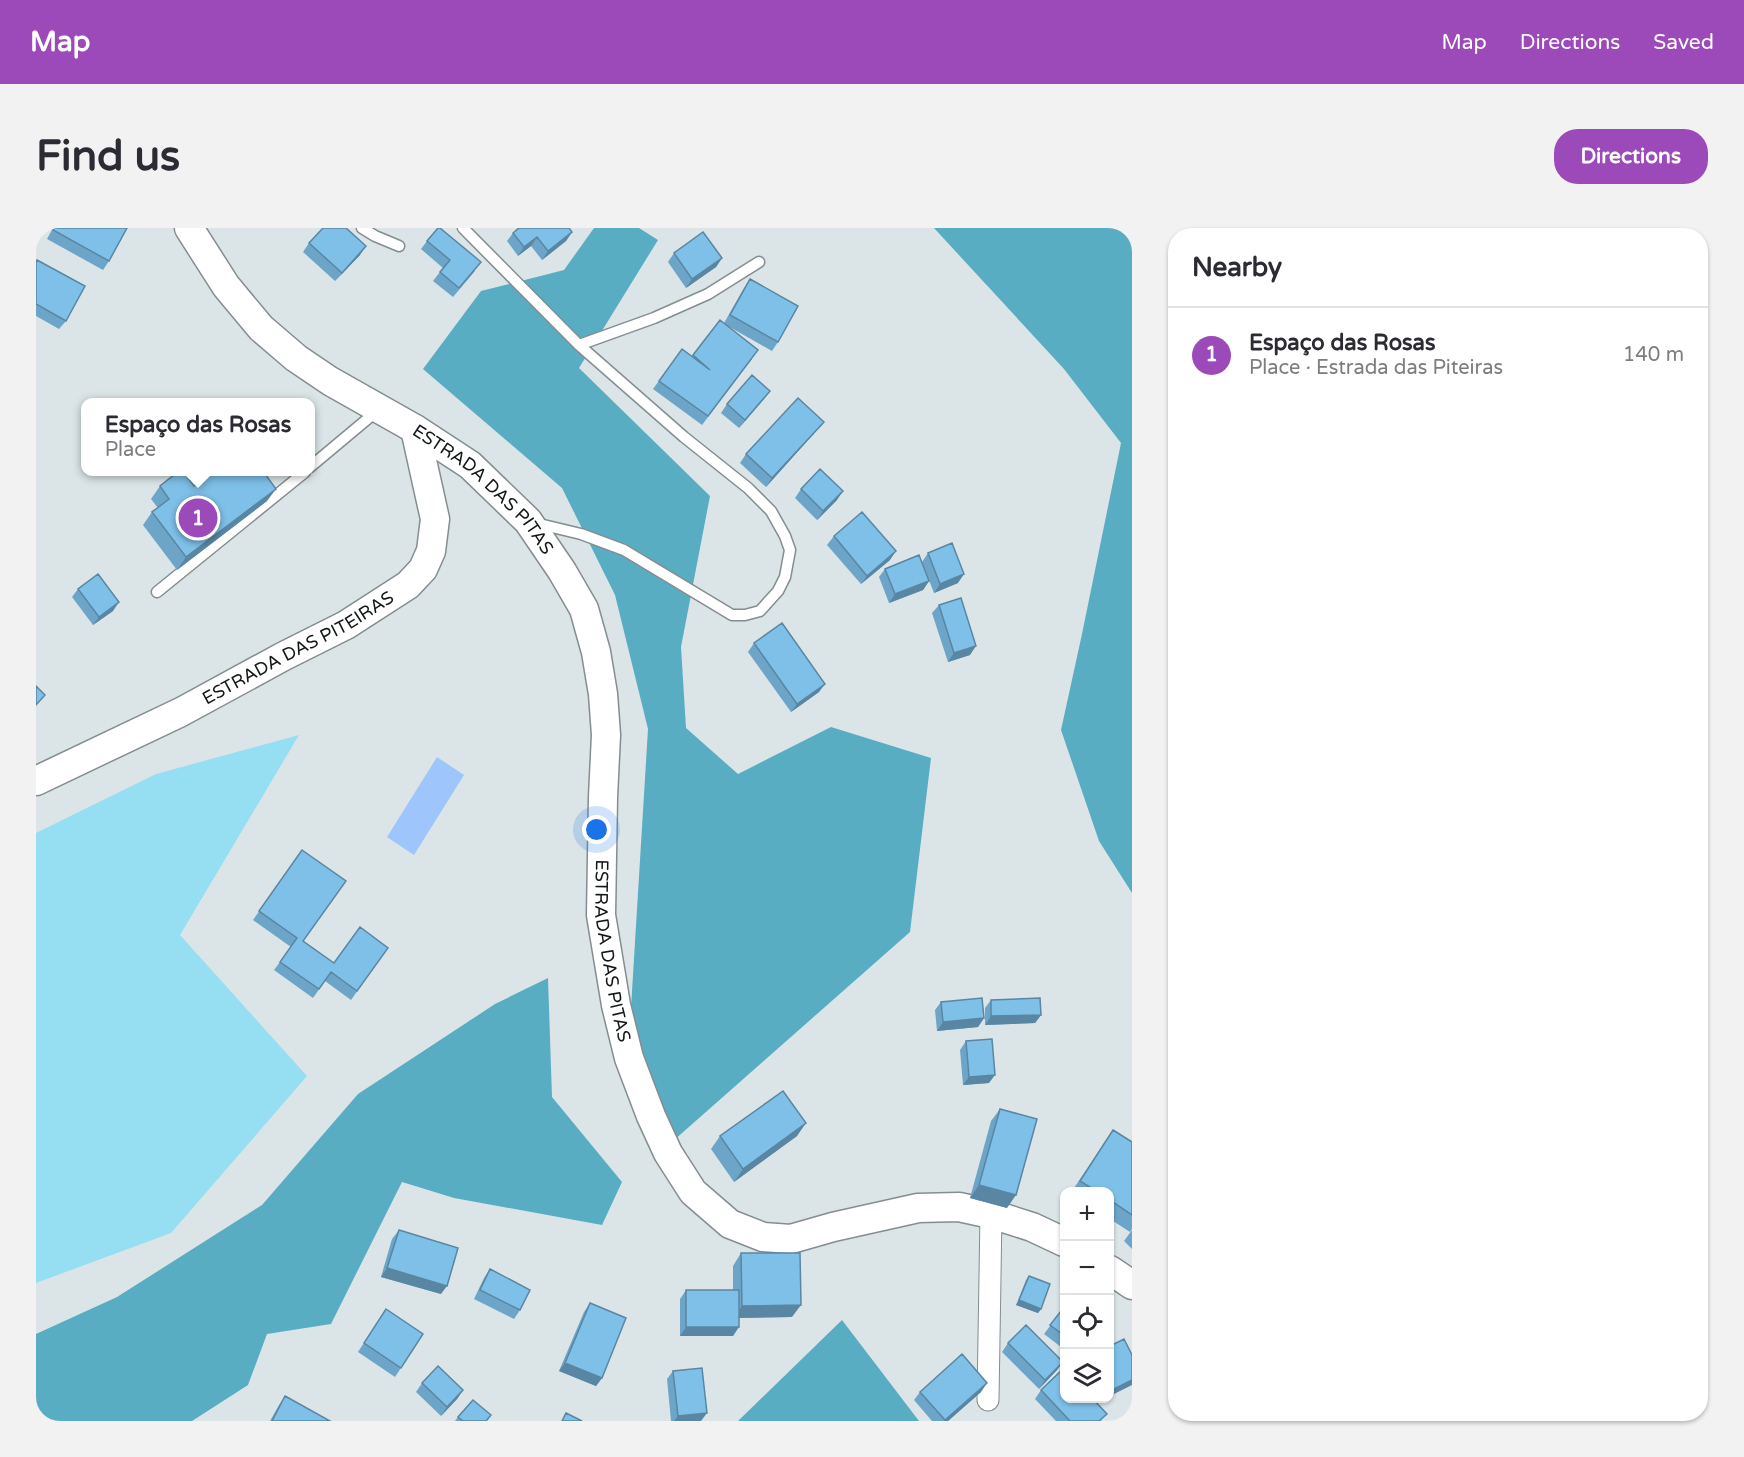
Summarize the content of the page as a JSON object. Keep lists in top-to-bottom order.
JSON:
{
  "streets": {
    "street": ["ESTRADA DAS PITAS", "ESTRADA DAS PITEIRAS"]
  },
  "crossings": [
    ["ESTRADA DAS PITAS", "ESTRADA DAS PITEIRAS"]
  ],
  "page": {
    "header": "Map",
    "nav": ["Map", "Directions", "Saved"],
    "buttons": "Directions",
    "title": "Find us",
    "heading": "Nearby",
    "list": [
      {
        "mark": "1",
        "name": "Espaço das Rosas",
        "note": "Place · Estrada das Piteiras",
        "value": "140 m"
      }
    ],
    "popup": ["Espaço das Rosas", "Place"],
    "pins": "1",
    "map_buttons": ["+", "−"]
  }
}
